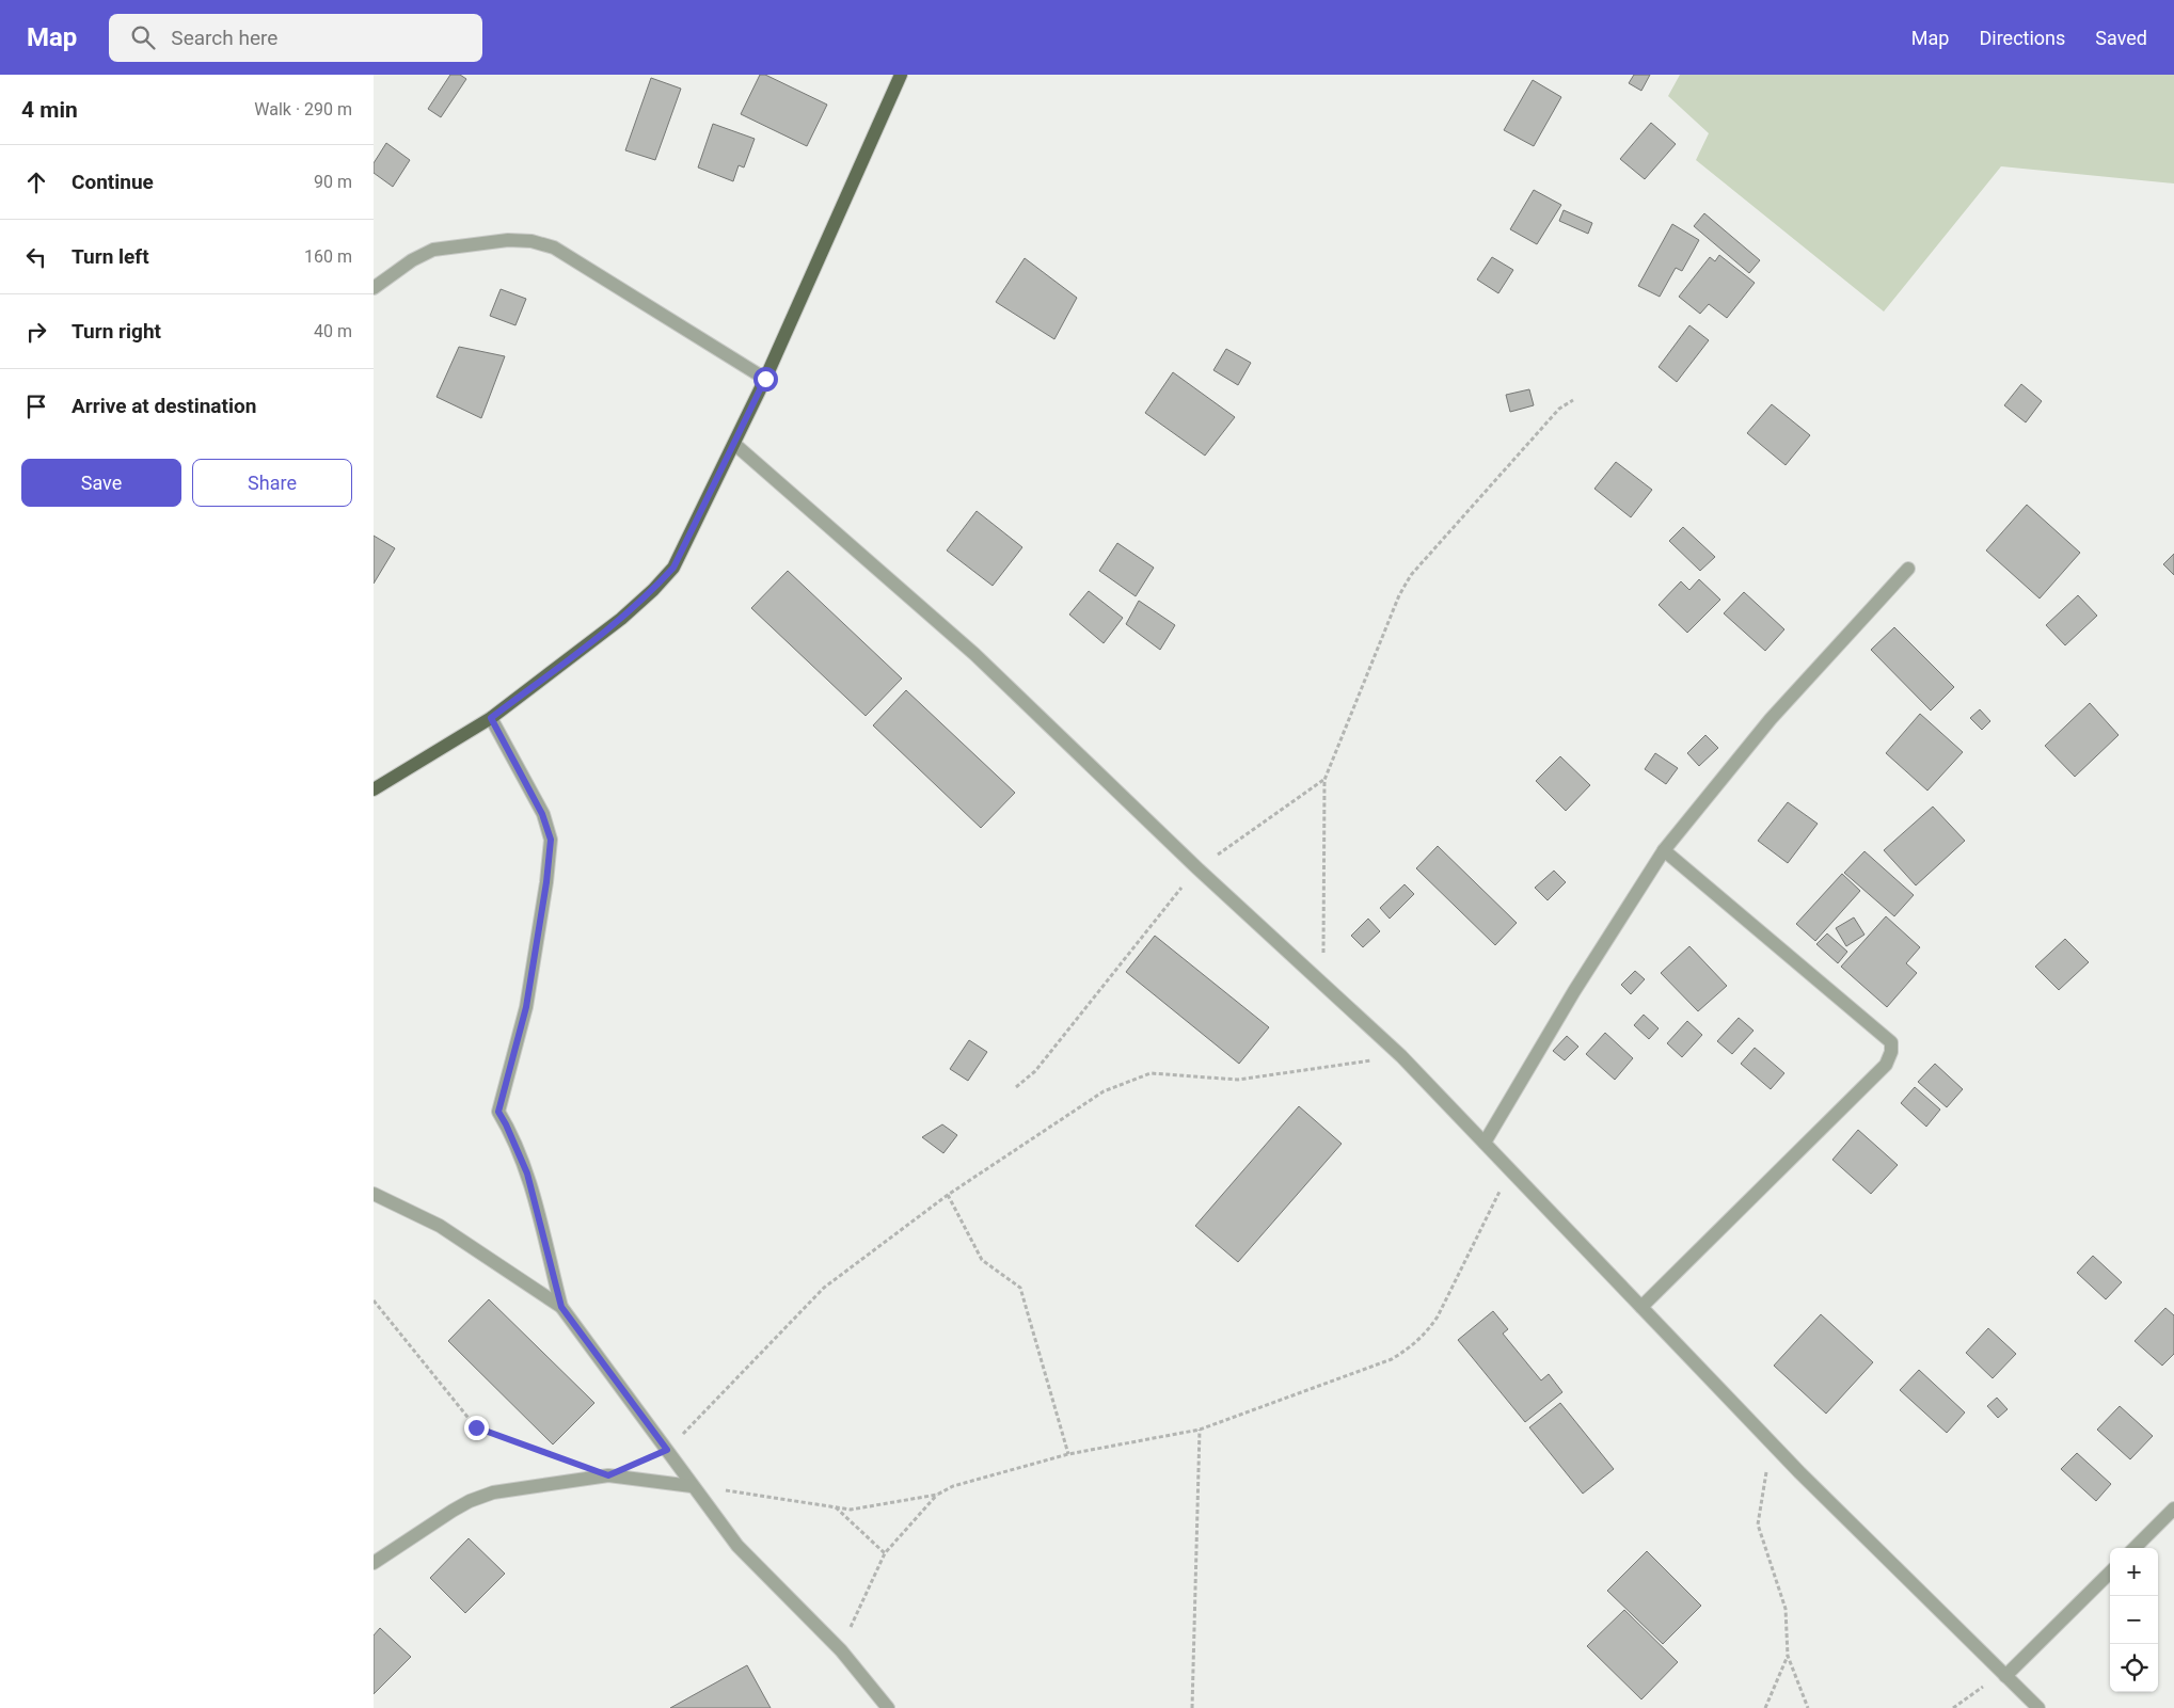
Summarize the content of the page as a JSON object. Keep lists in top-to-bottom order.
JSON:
{
  "page": {
    "header": "Map",
    "search": "Search here",
    "nav": ["Map", "Directions", "Saved"],
    "heading": ["4 min", "Walk · 290 m"],
    "list": [
      ["Continue", "90 m"],
      ["Turn left", "160 m"],
      ["Turn right", "40 m"],
      "Arrive at destination"
    ],
    "buttons": ["Save", "Share"],
    "map_buttons": ["+", "−"]
  }
}
